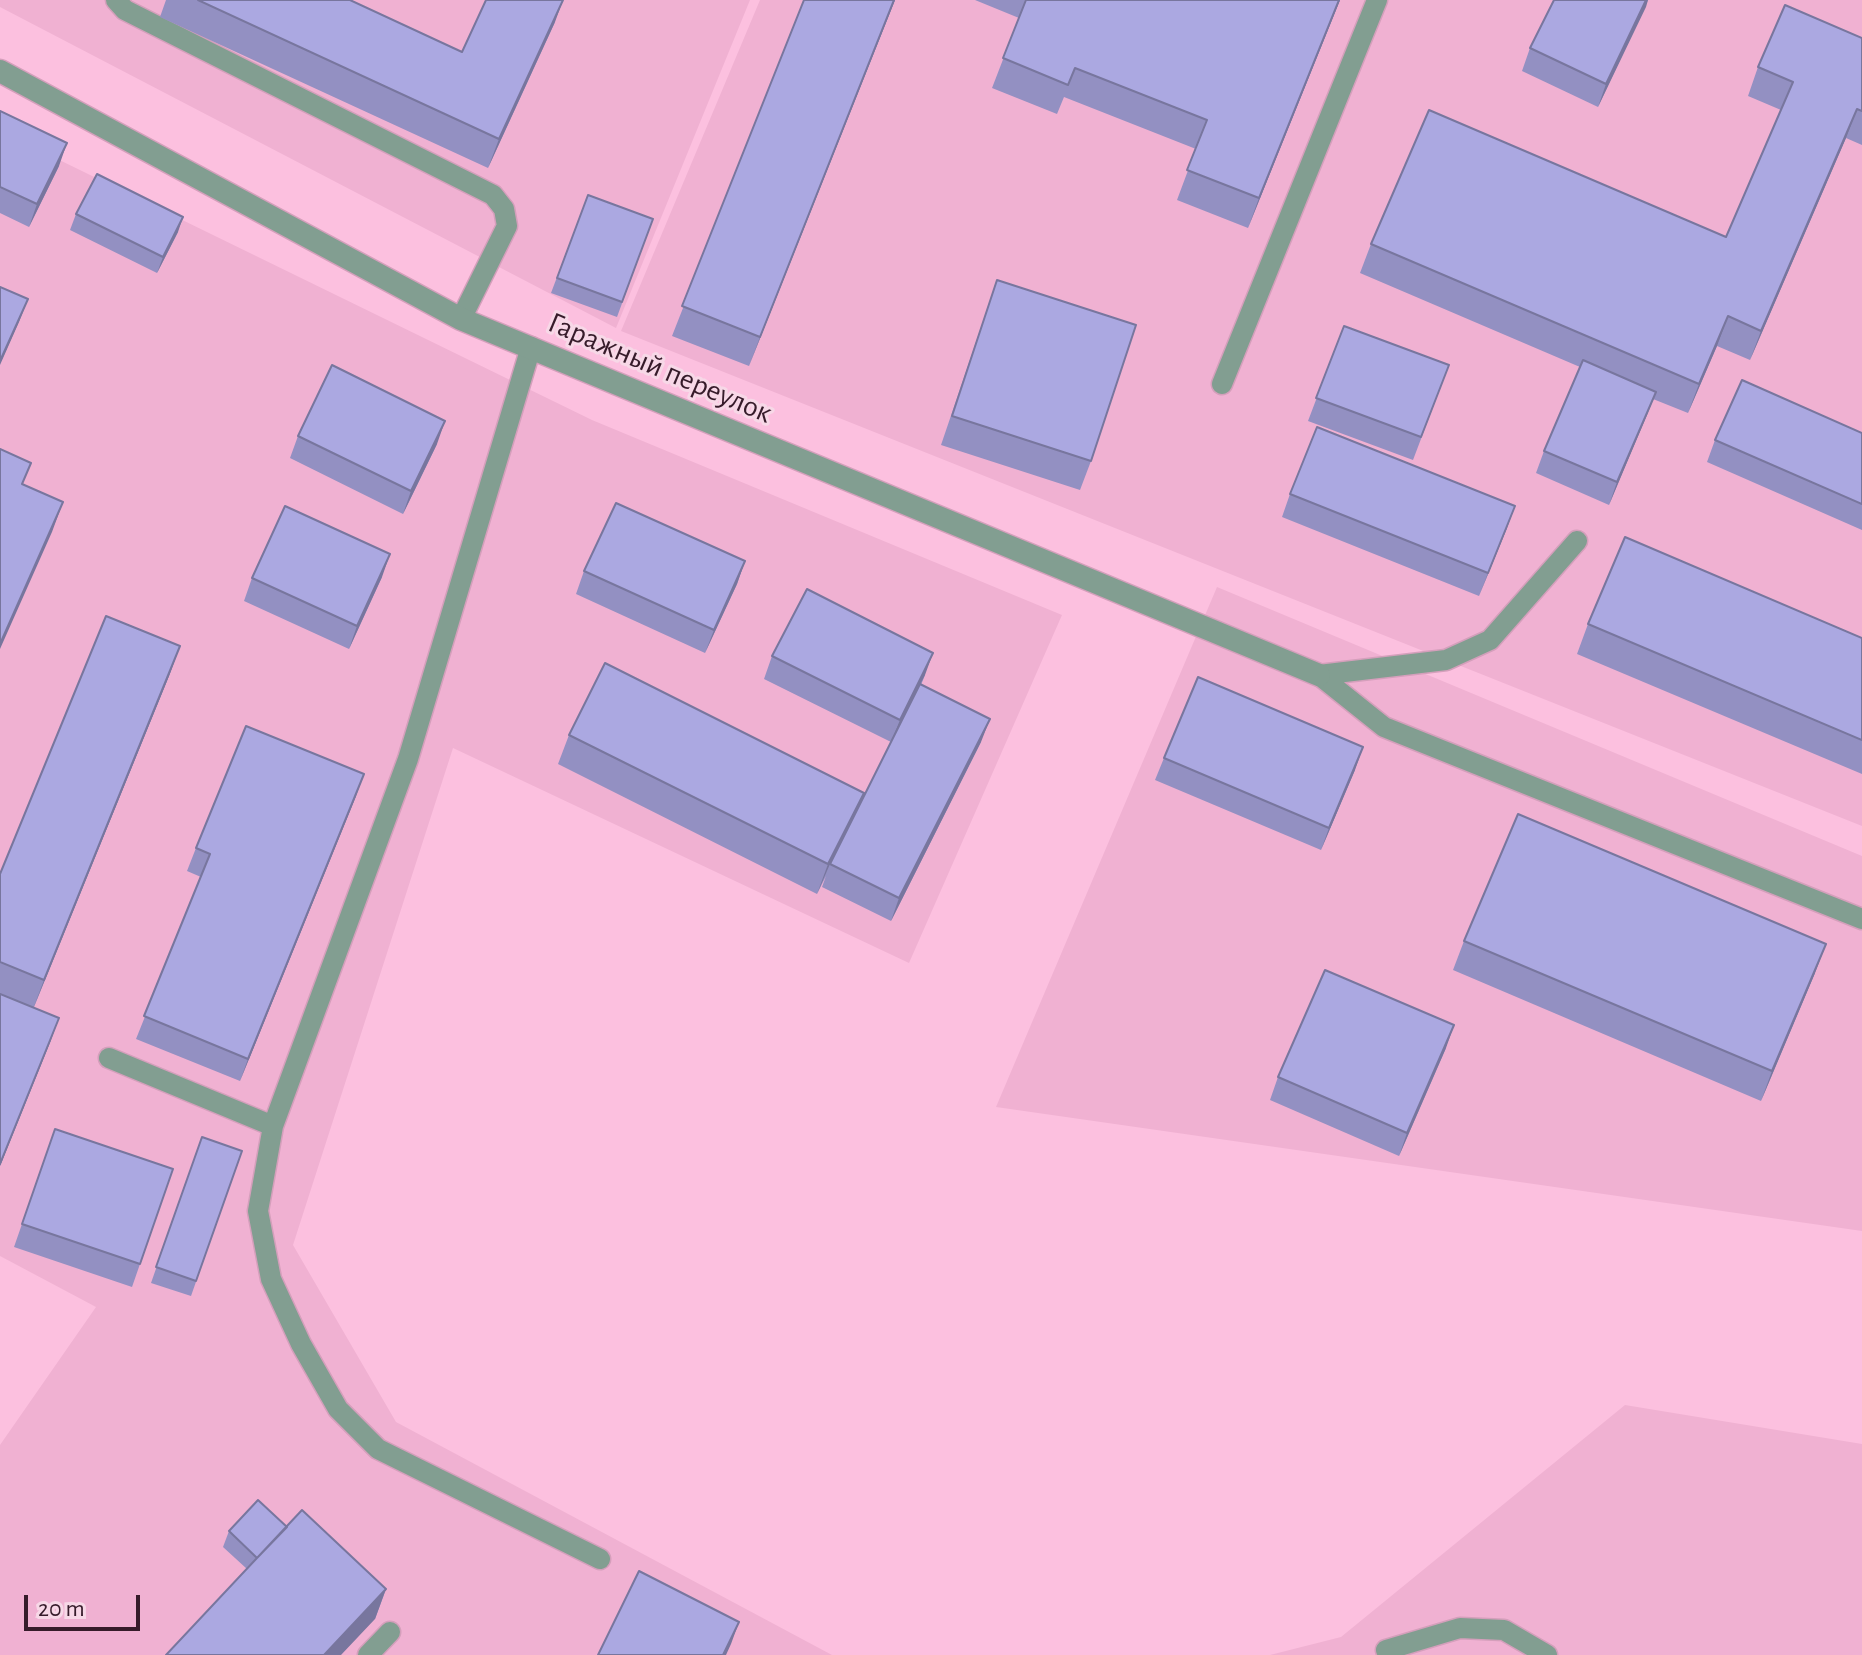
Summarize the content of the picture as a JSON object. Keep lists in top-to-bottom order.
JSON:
{
  "streets": {
    "street": ["Гаражный переулок"]
  },
  "scale_bar": "20 m"
}
